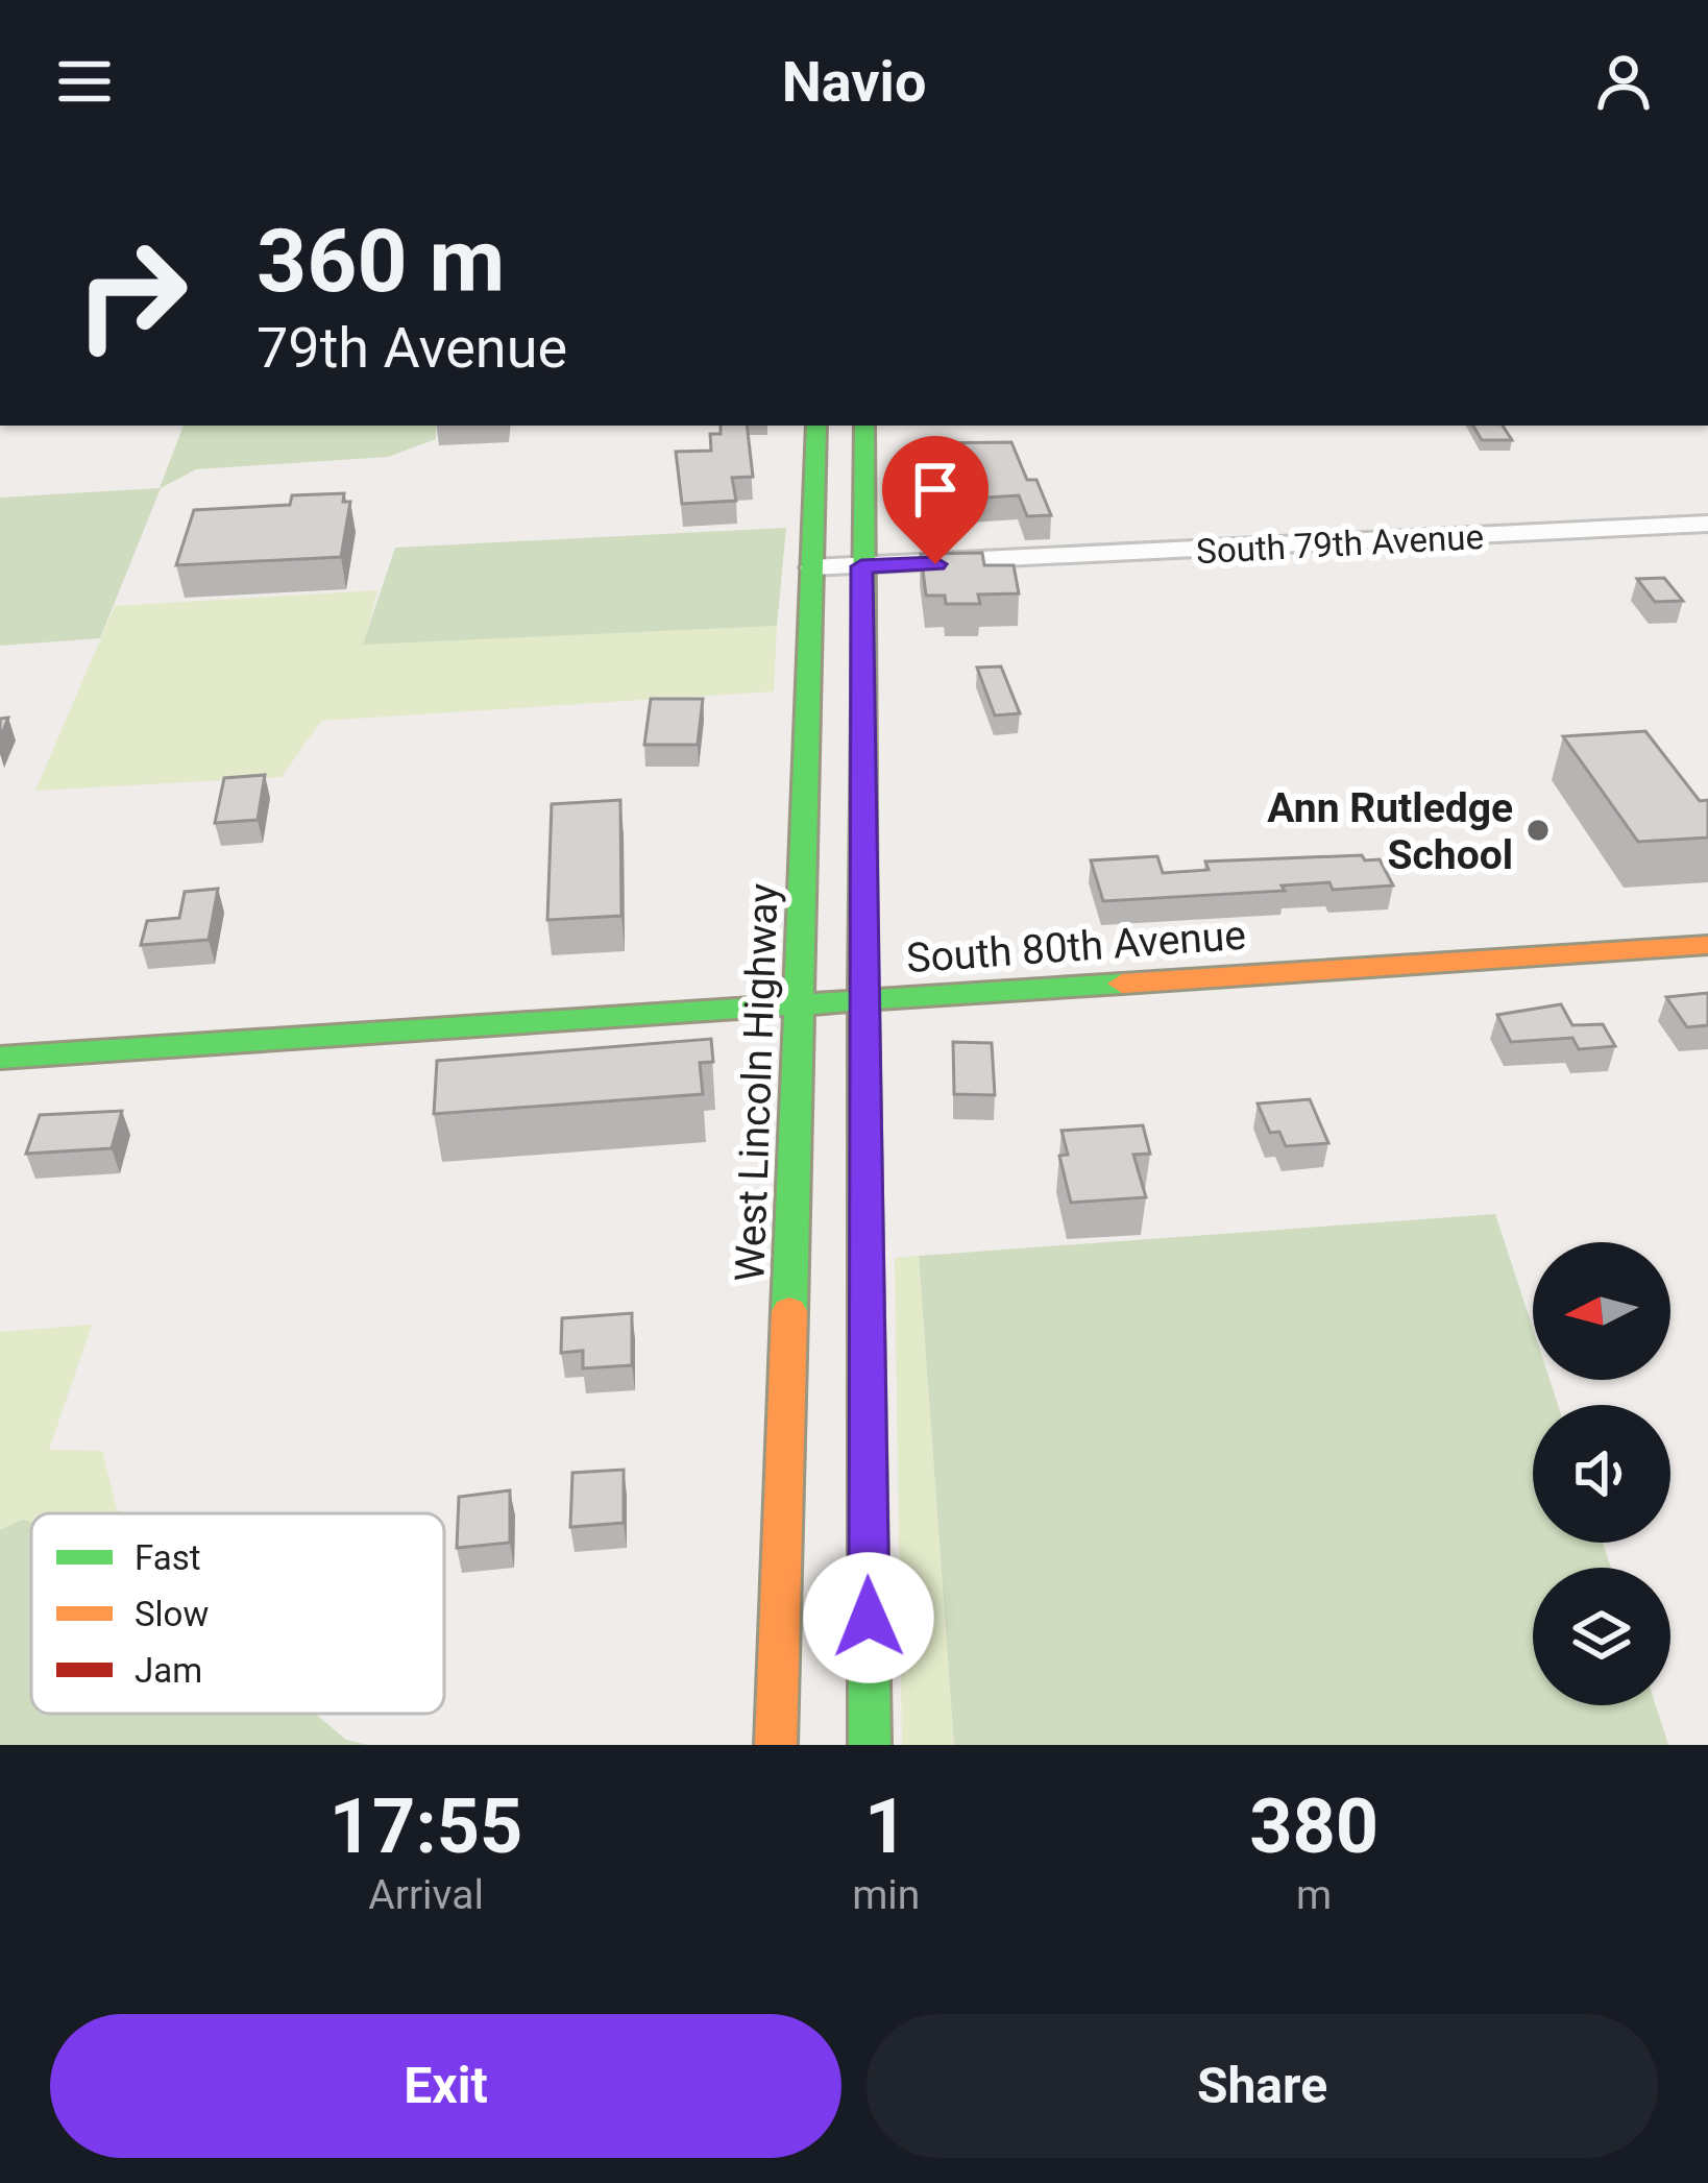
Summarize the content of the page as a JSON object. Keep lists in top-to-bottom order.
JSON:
{
  "streets": {
    "main road": ["South 80th Avenue", "West Lincoln Highway"],
    "street": ["South 79th Avenue"]
  },
  "crossings": [
    ["South 79th Avenue", "West Lincoln Highway"],
    ["South 80th Avenue", "West Lincoln Highway"]
  ],
  "places": ["Ann Rutledge School"],
  "legend": ["Fast", "Slow", "Jam"],
  "north": "left",
  "page": {
    "header": "Navio",
    "turn": ["360 m", "79th Avenue"],
    "eta": [
      "17:55",
      "Arrival",
      "1",
      "min",
      "380",
      "m"
    ],
    "buttons": ["Exit", "Share"]
  }
}
